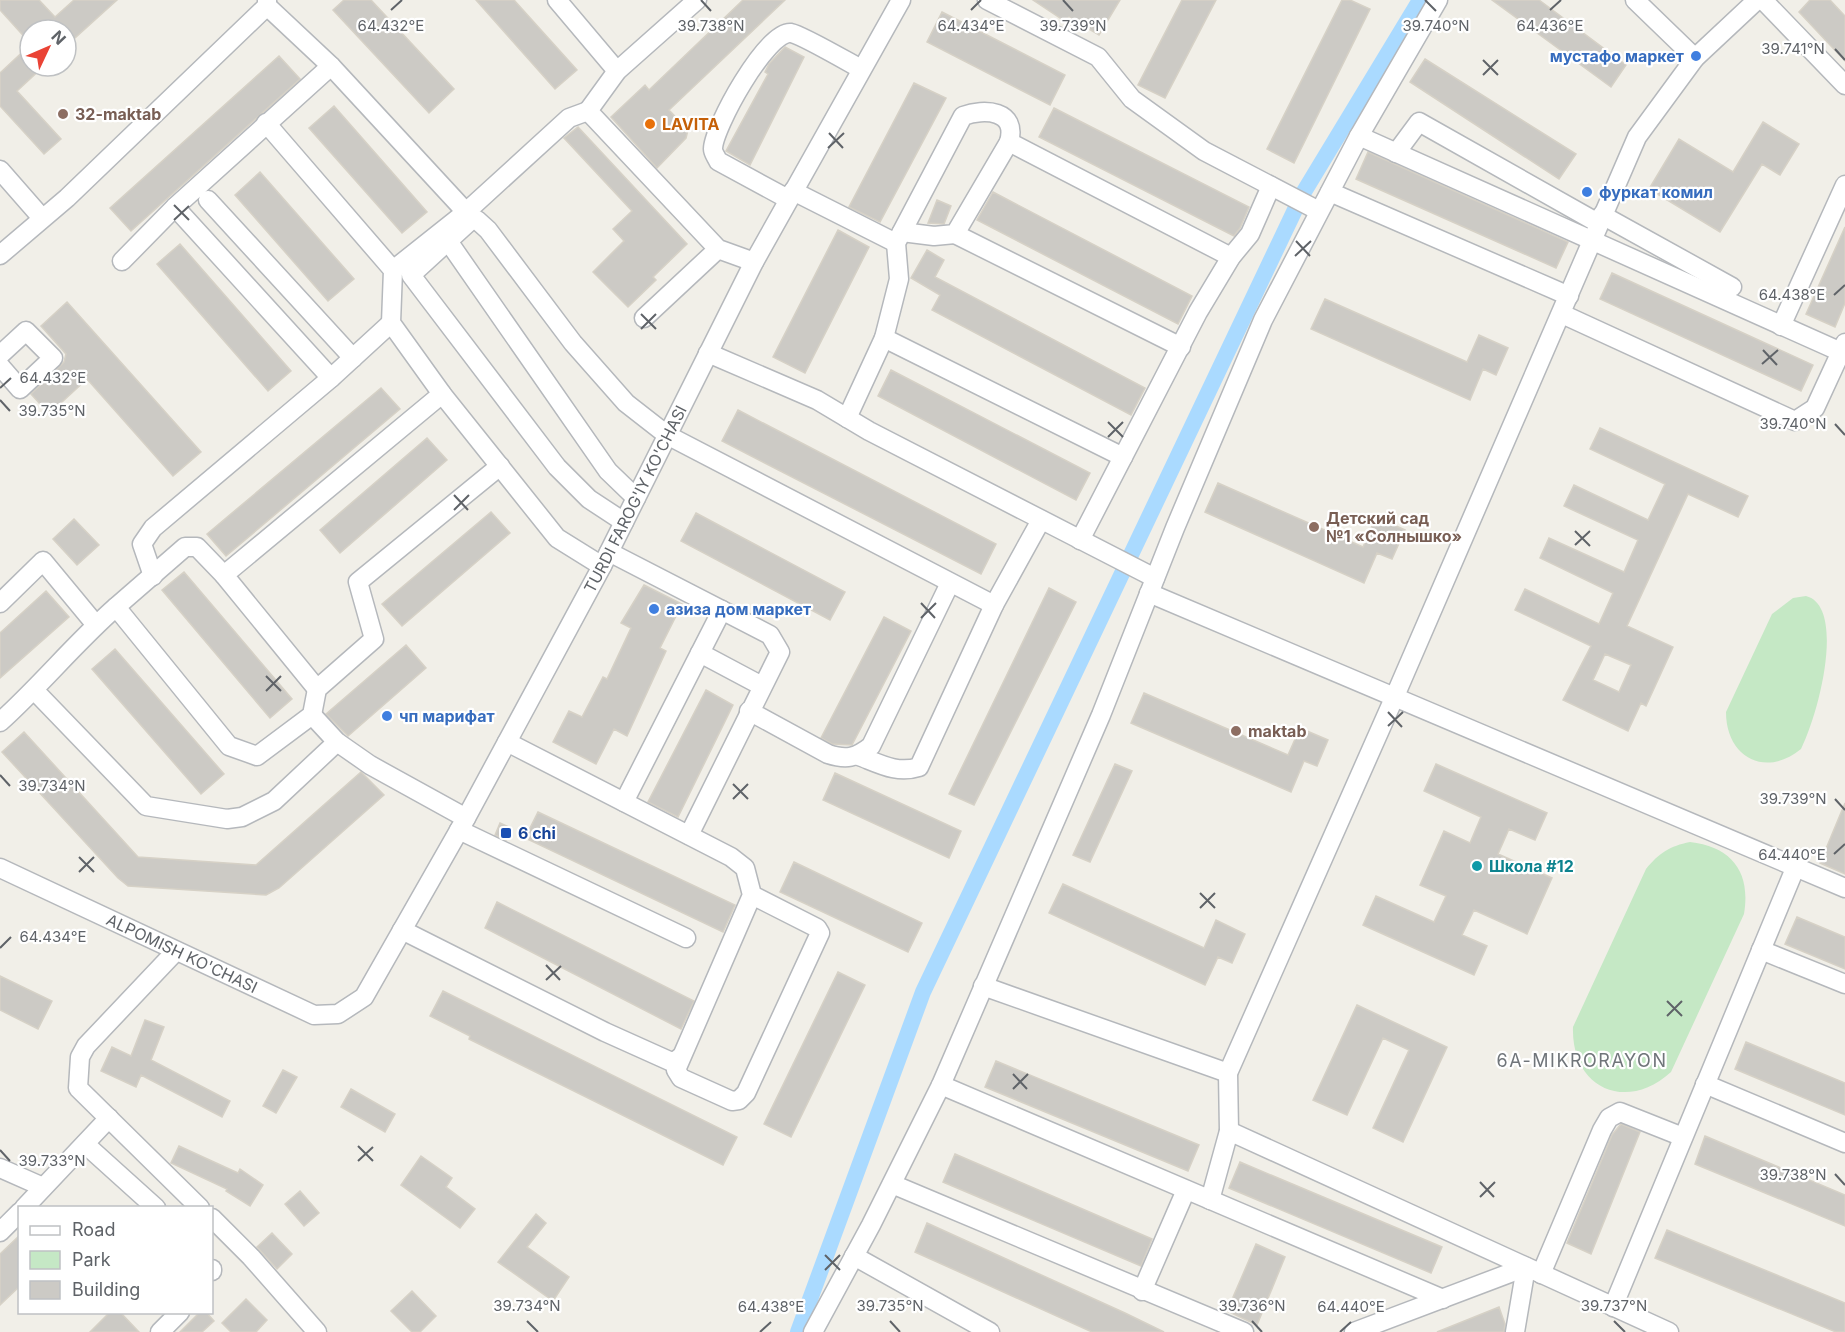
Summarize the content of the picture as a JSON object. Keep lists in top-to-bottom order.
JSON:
{
  "streets": {
    "street": ["TURDI FAROG'IY KO'CHASI", "ALPOMISH KO'CHASI"]
  },
  "crossings": [
    ["TURDI FAROG'IY KO'CHASI", "ALPOMISH KO'CHASI"]
  ],
  "districts": ["6A-MIKRORAYON"],
  "places": {
    "other": [
      "мустафо маркет",
      "32-maktab",
      "LAVITA",
      "фуркат комил",
      "Детский сад №1 «Солнышко»",
      "азиза дом маркет",
      "чп марифат",
      "maktab",
      "Школа #12"
    ],
    "transit": ["6 chi"]
  },
  "legend": ["Road", "Park", "Building"],
  "north": "top right",
  "coordinates": [
    "64.432°E",
    "64.434°E",
    "64.436°E",
    "39.738°N",
    "39.739°N",
    "39.740°N",
    "39.741°N",
    "64.438°E",
    "39.735°N",
    "39.734°N",
    "64.440°E",
    "39.733°N",
    "39.736°N",
    "39.737°N"
  ]
}
